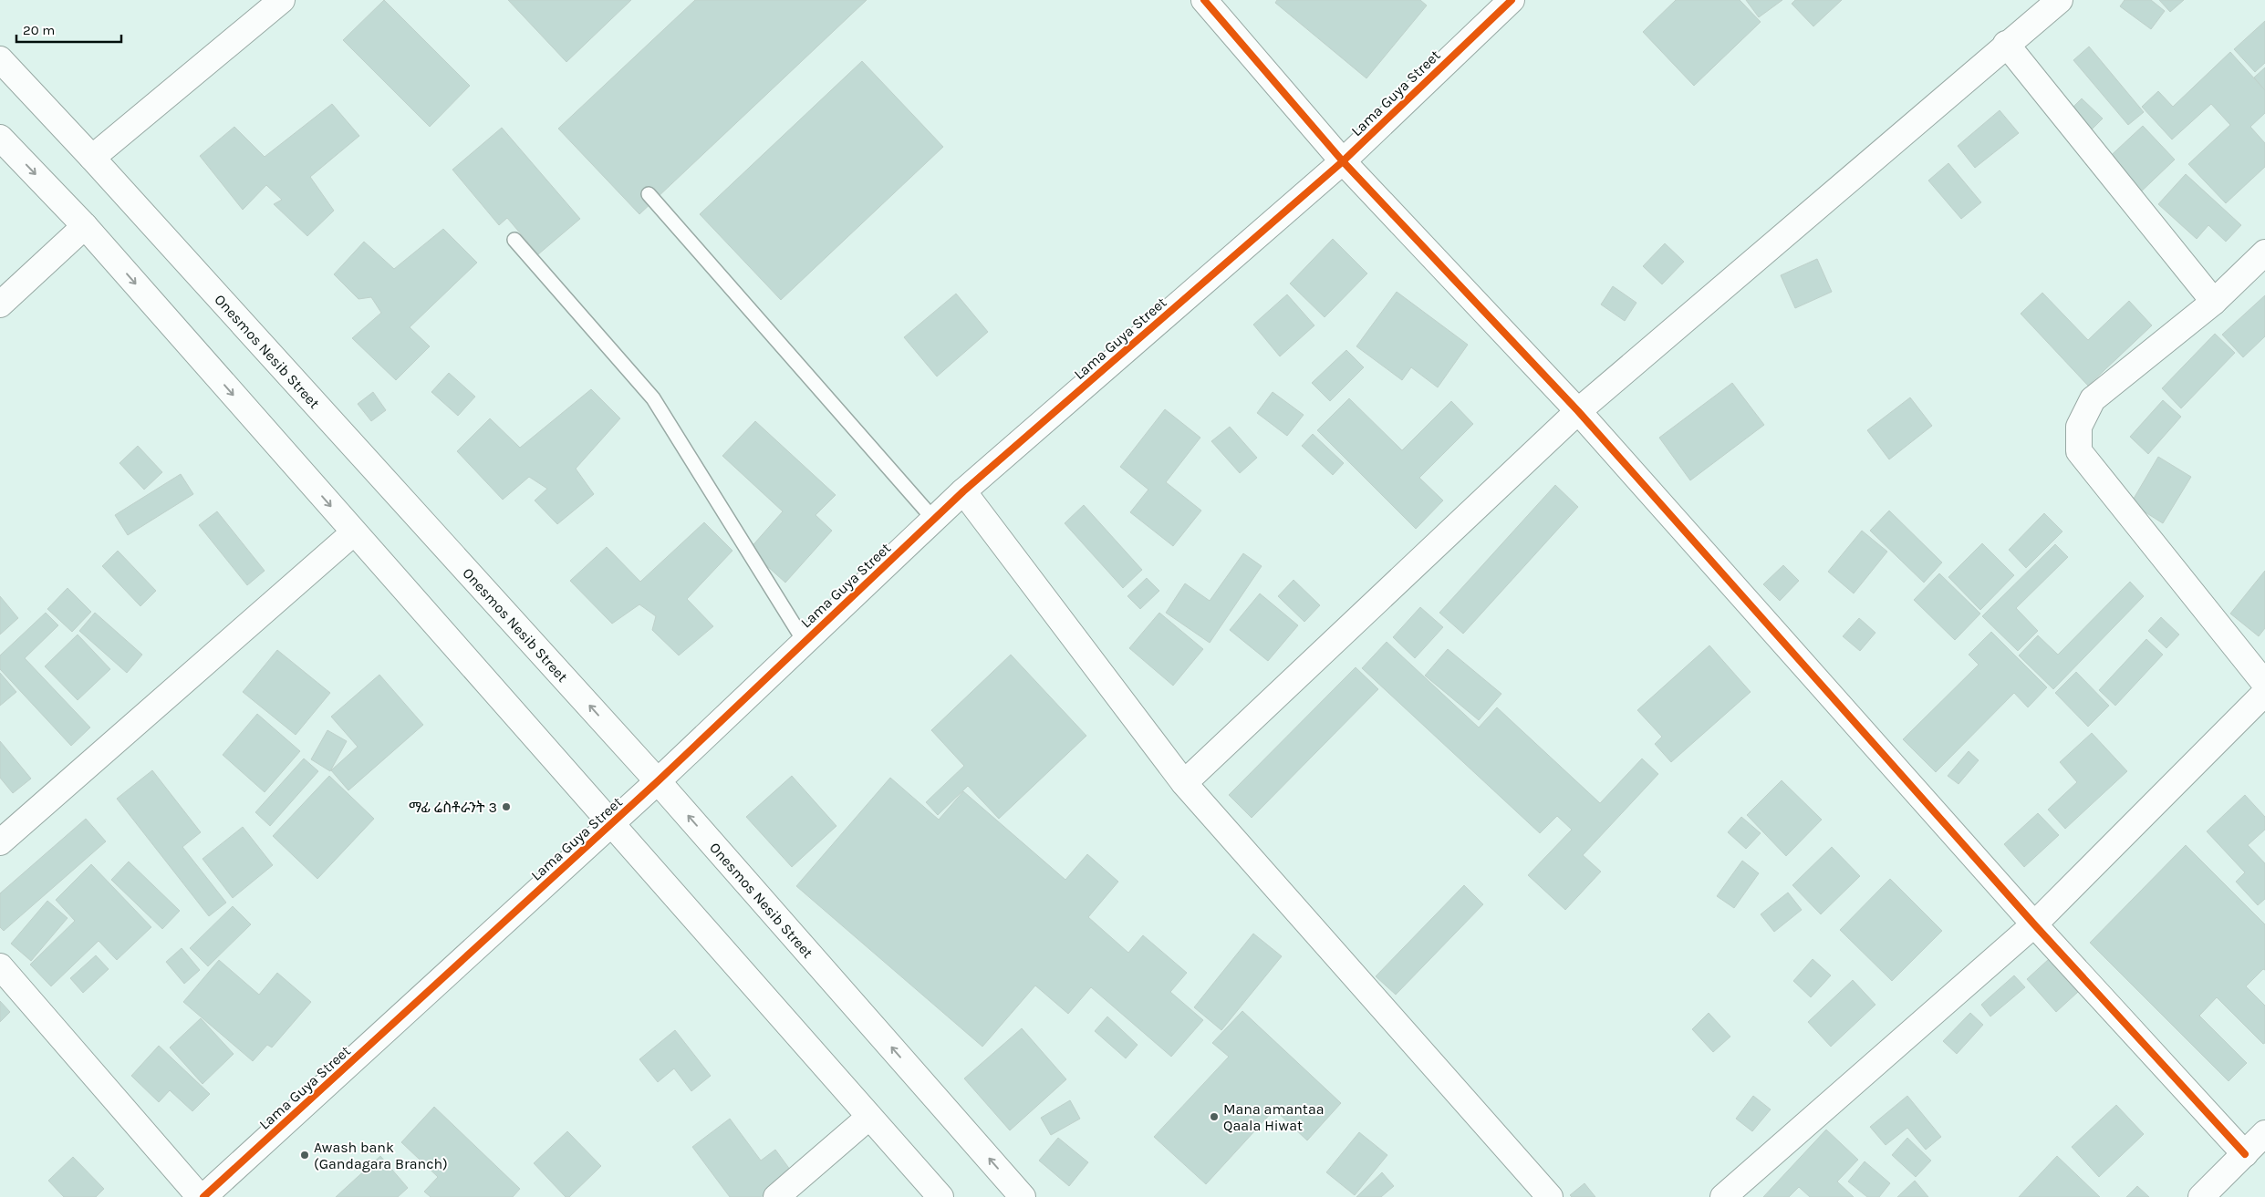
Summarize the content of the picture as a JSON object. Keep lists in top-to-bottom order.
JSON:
{
  "streets": {
    "street": ["Lama Guya Street", "Onesmos Nesib Street"]
  },
  "crossings": [
    ["Lama Guya Street", "Onesmos Nesib Street"]
  ],
  "places": ["ማፊ ሬስቶራንት 3", "Mana amantaa Qaala Hiwat", "Awash bank (Gandagara Branch)"],
  "scale_bar": "20 m"
}
